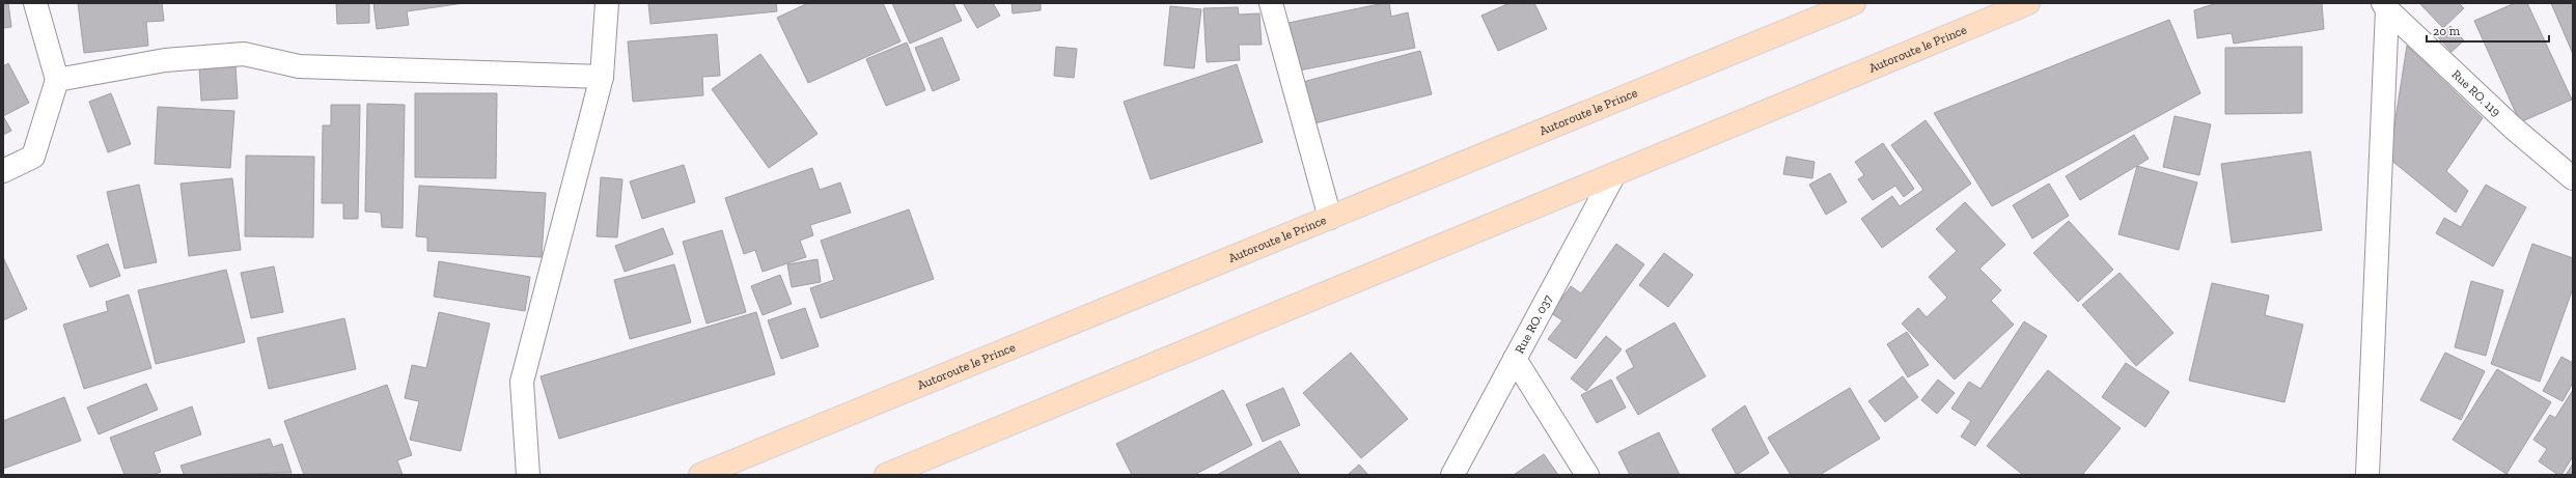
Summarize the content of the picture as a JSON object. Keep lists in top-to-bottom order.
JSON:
{
  "streets": {
    "main road": ["Autoroute le Prince"],
    "street": ["Rue RO. 119", "Rue RO. 037"]
  },
  "crossings": [
    ["Autoroute le Prince", "Rue RO. 037"]
  ],
  "scale_bar": "20 m"
}
